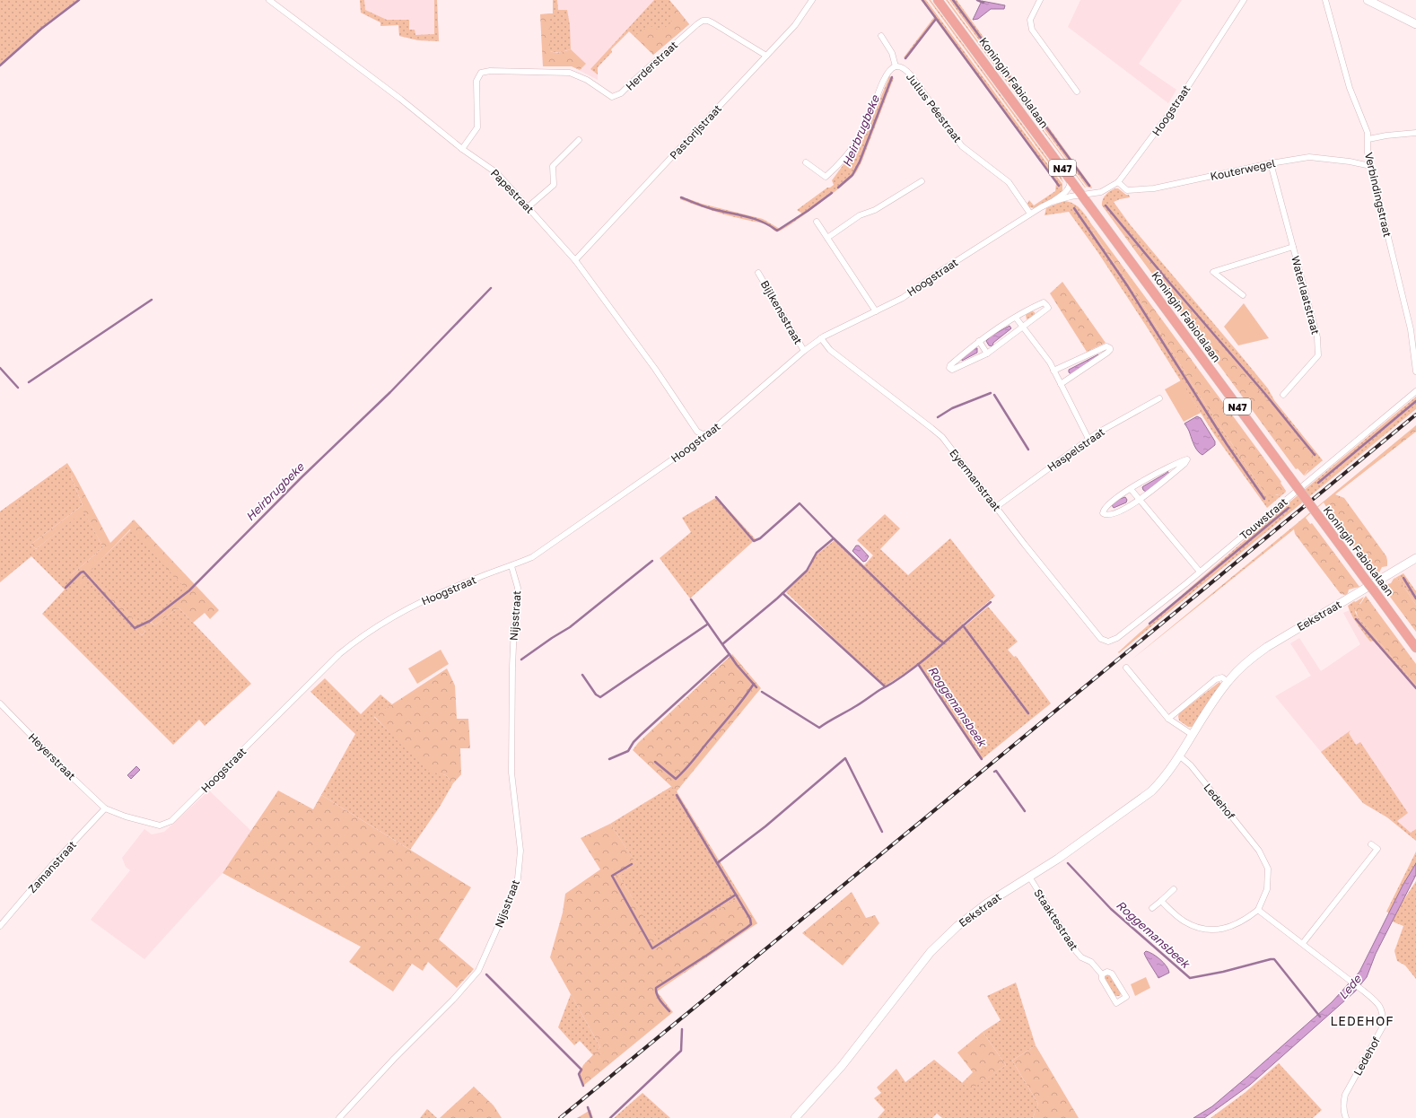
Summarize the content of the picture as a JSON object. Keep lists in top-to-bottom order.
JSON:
{
  "streets": {
    "main road": ["Koningin Fabiolalaan", "N47"],
    "street": [
      "Herderstraat",
      "Julius Péestraat",
      "Hoogstraat",
      "Pastorijstraat",
      "Kouterwegel",
      "Papestraat",
      "Verbindingstraat",
      "Waterlaatstraat",
      "Bijlkensstraat",
      "Haspelstraat",
      "Eyermanstraat",
      "Touwstraat",
      "Nijsstraat",
      "Eekstraat",
      "Heyerstraat",
      "Ledehof",
      "Zamanstraat",
      "Staaktestraat"
    ]
  },
  "crossings": [
    ["Herderstraat", "Pastorijstraat"],
    ["Herderstraat", "Papestraat"],
    ["Koningin Fabiolalaan", "Hoogstraat"],
    ["Julius Péestraat", "Hoogstraat"],
    ["Hoogstraat", "Kouterwegel"],
    ["Hoogstraat", "Papestraat"],
    ["Hoogstraat", "Bijlkensstraat"],
    ["Hoogstraat", "Eyermanstraat"],
    ["Hoogstraat", "Nijsstraat"],
    ["Hoogstraat", "Heyerstraat"],
    ["Hoogstraat", "Zamanstraat"],
    ["Pastorijstraat", "Papestraat"],
    ["Kouterwegel", "Verbindingstraat"],
    ["Kouterwegel", "Waterlaatstraat"],
    ["Haspelstraat", "Eyermanstraat"],
    ["Eyermanstraat", "Touwstraat"],
    ["Eekstraat", "Ledehof"],
    ["Eekstraat", "Staaktestraat"],
    ["Heyerstraat", "Zamanstraat"]
  ],
  "districts": ["LEDEHOF"],
  "water": ["Heirbrugbeke", "Roggemansbeek", "Lede"]
}
